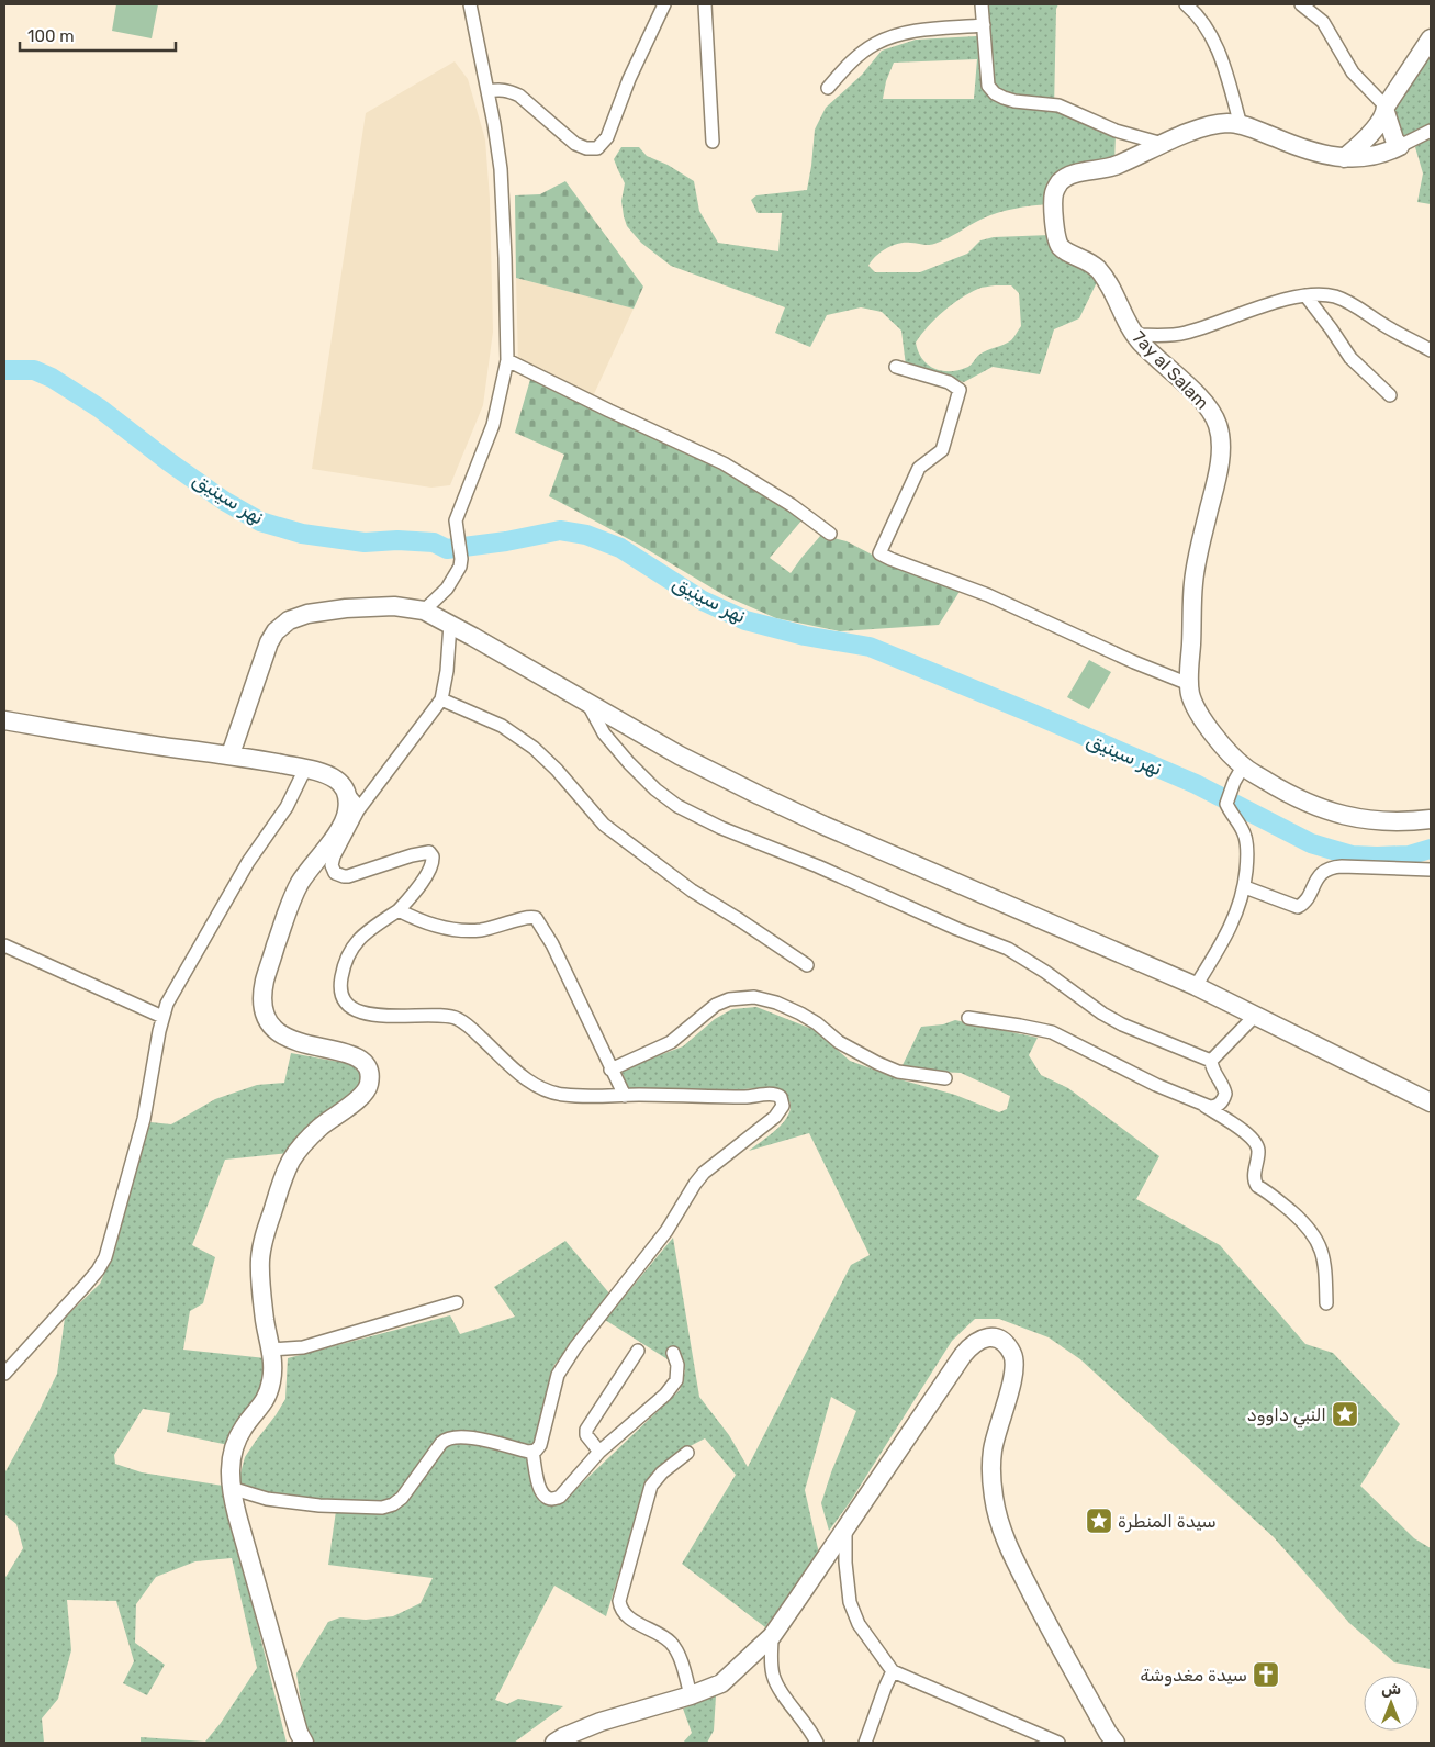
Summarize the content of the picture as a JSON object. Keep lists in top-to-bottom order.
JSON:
{
  "streets": {
    "street": ["7ay al Salam"]
  },
  "water": ["نهر سينيق"],
  "places": {
    "place": ["النبي داوود", "سيدة المنطرة"],
    "church": ["سيدة مغدوشة"]
  },
  "scale_bar": "100 m",
  "north": "top"
}
